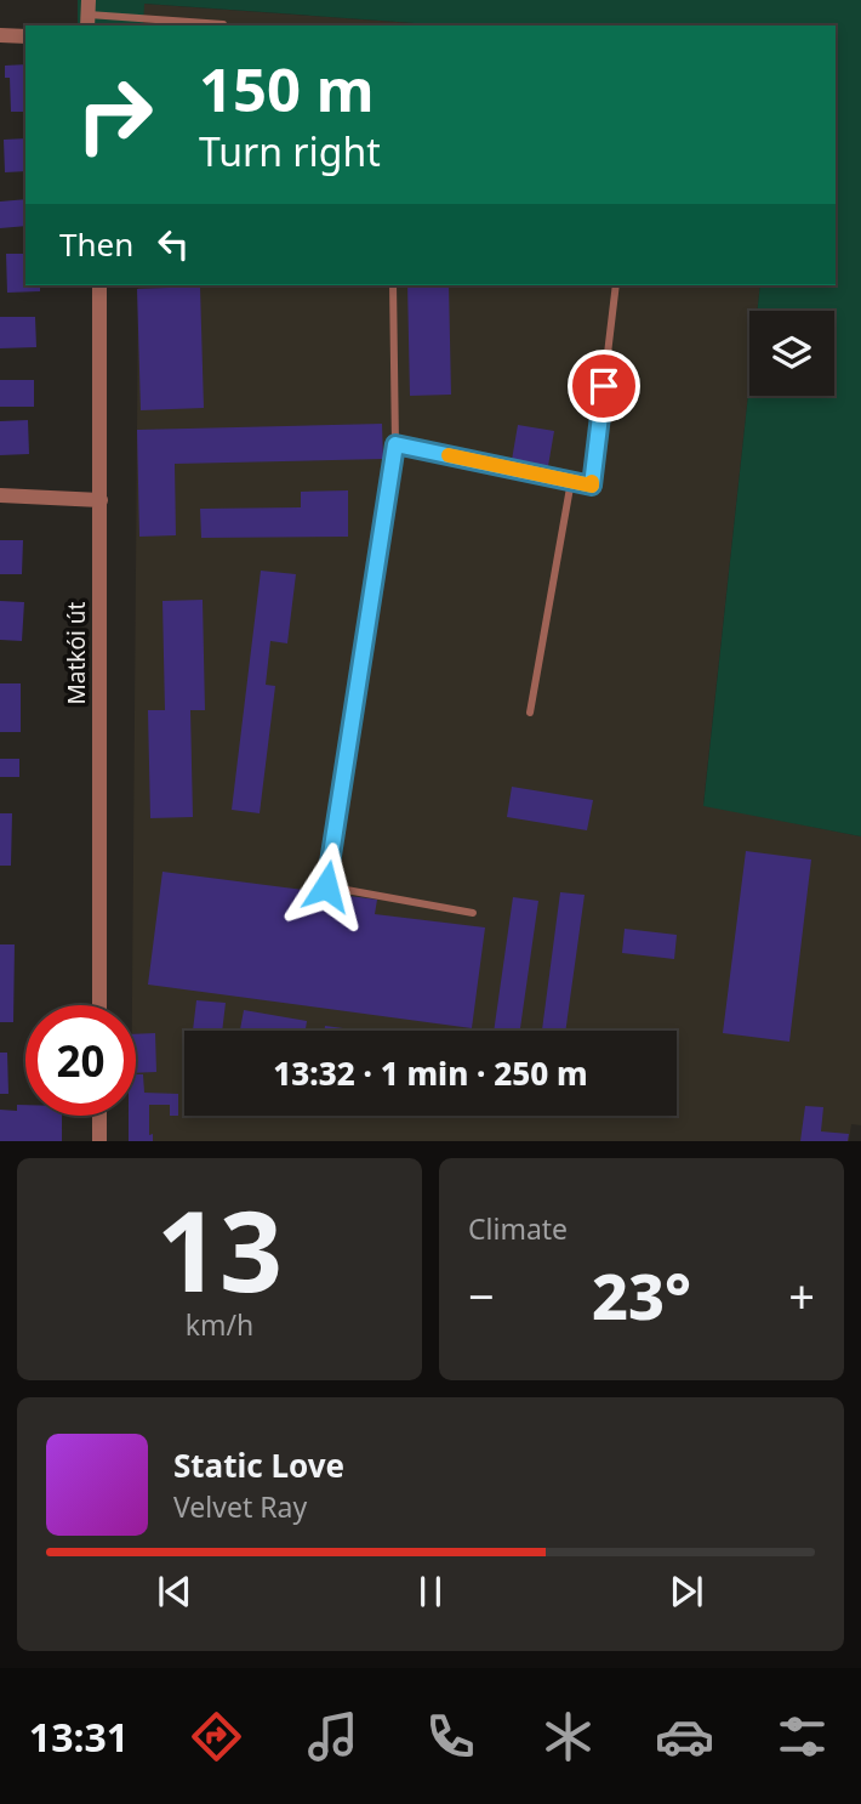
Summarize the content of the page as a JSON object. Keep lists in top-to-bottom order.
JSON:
{
  "streets": {
    "street": ["Matkói út"]
  },
  "page": {
    "turn": ["150 m", "Turn right"],
    "then": "Then",
    "limit": "20",
    "trip": "13:32 · 1 min · 250 m",
    "tile": [
      ["13", "km/h"],
      "Climate"
    ],
    "heat": ["−", "23°", "+"],
    "song": ["Static Love", "Velvet Ray"],
    "tabs": "13:31"
  }
}
